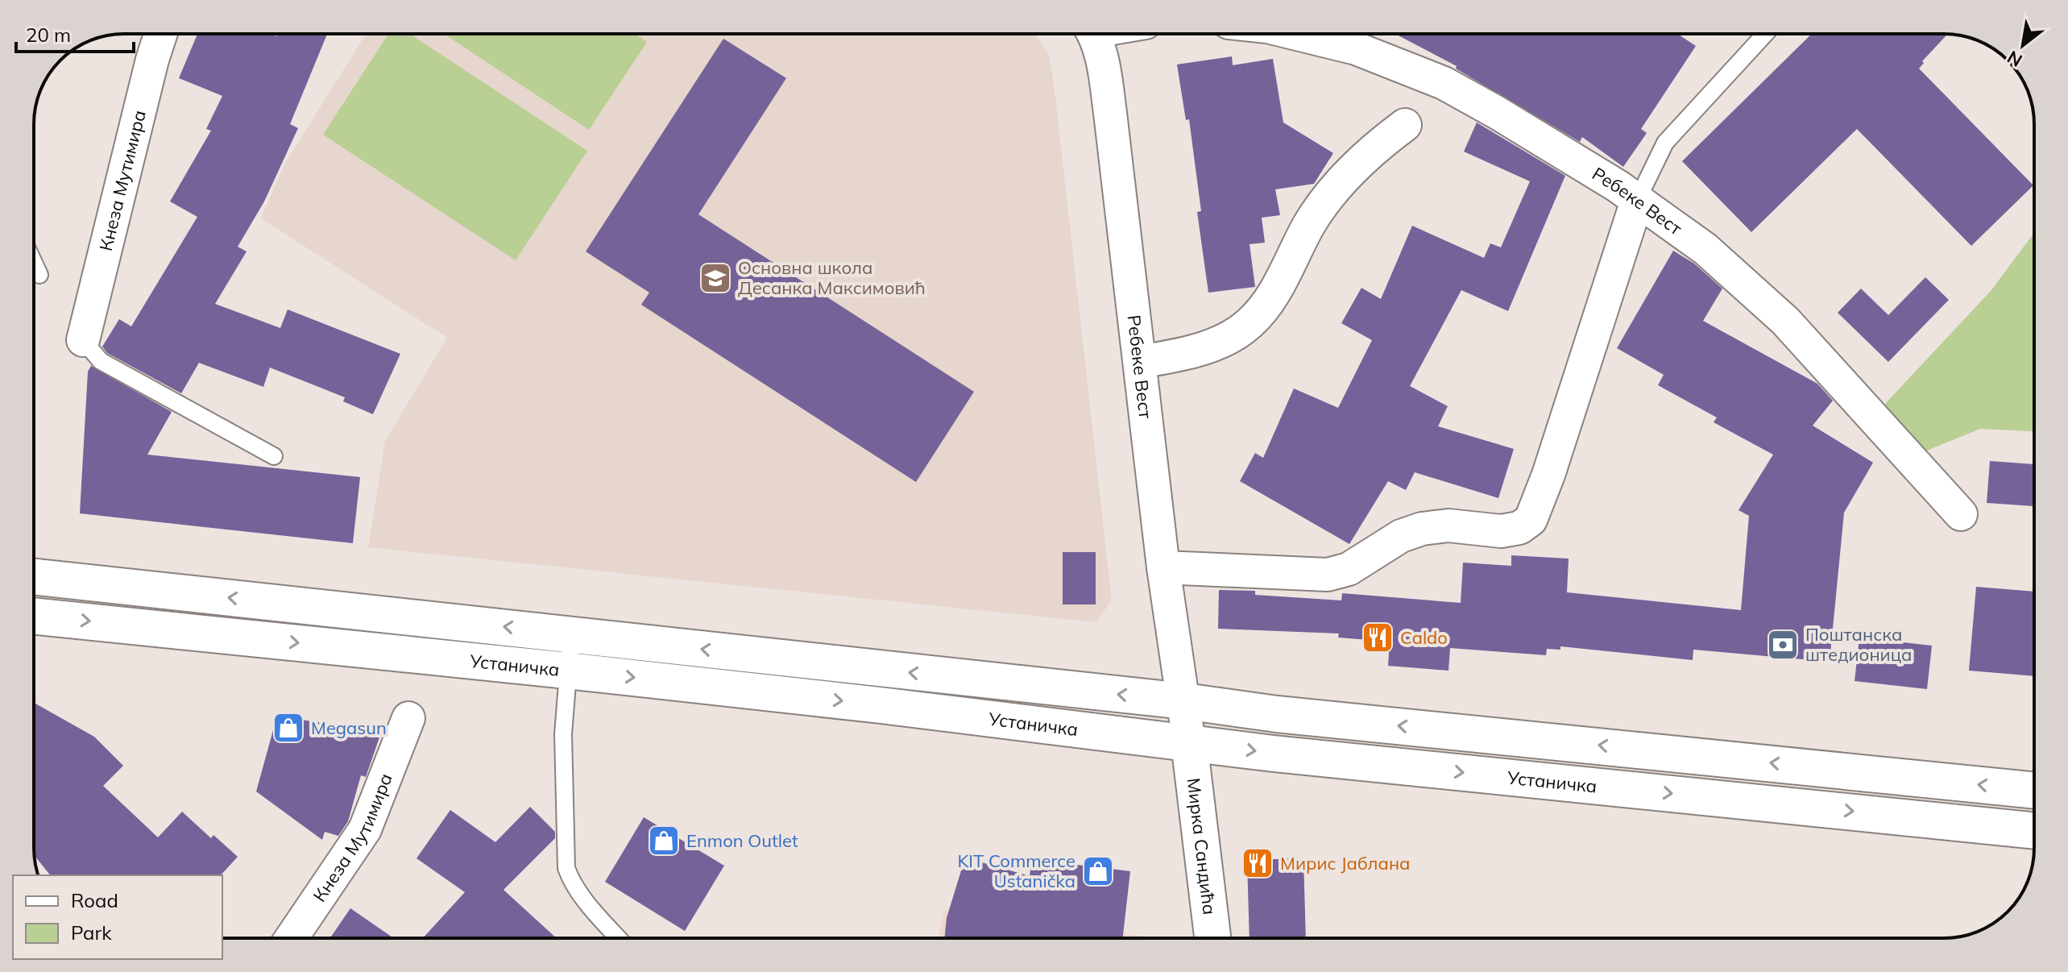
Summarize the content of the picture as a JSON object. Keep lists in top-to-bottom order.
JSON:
{
  "streets": {
    "main road": ["Устаничка", "Мирка Сандића"],
    "street": ["Кнеза Мутимира", "Ребеке Вест"]
  },
  "crossings": [
    ["Ребеке Вест", "Устаничка"],
    ["Ребеке Вест", "Мирка Сандића"],
    ["Устаничка", "Мирка Сандића"]
  ],
  "places": {
    "school or university": ["Основна школа Десанка Максимовић"],
    "restaurant": ["Caldo", "Мирис Јаблана"],
    "bank": ["Поштанска штедионица"],
    "shop": ["Megasun", "Enmon Outlet", "KIT Commerce Ustanička"]
  },
  "legend": ["Road", "Park"],
  "scale_bar": "20 m",
  "north": "bottom left"
}
